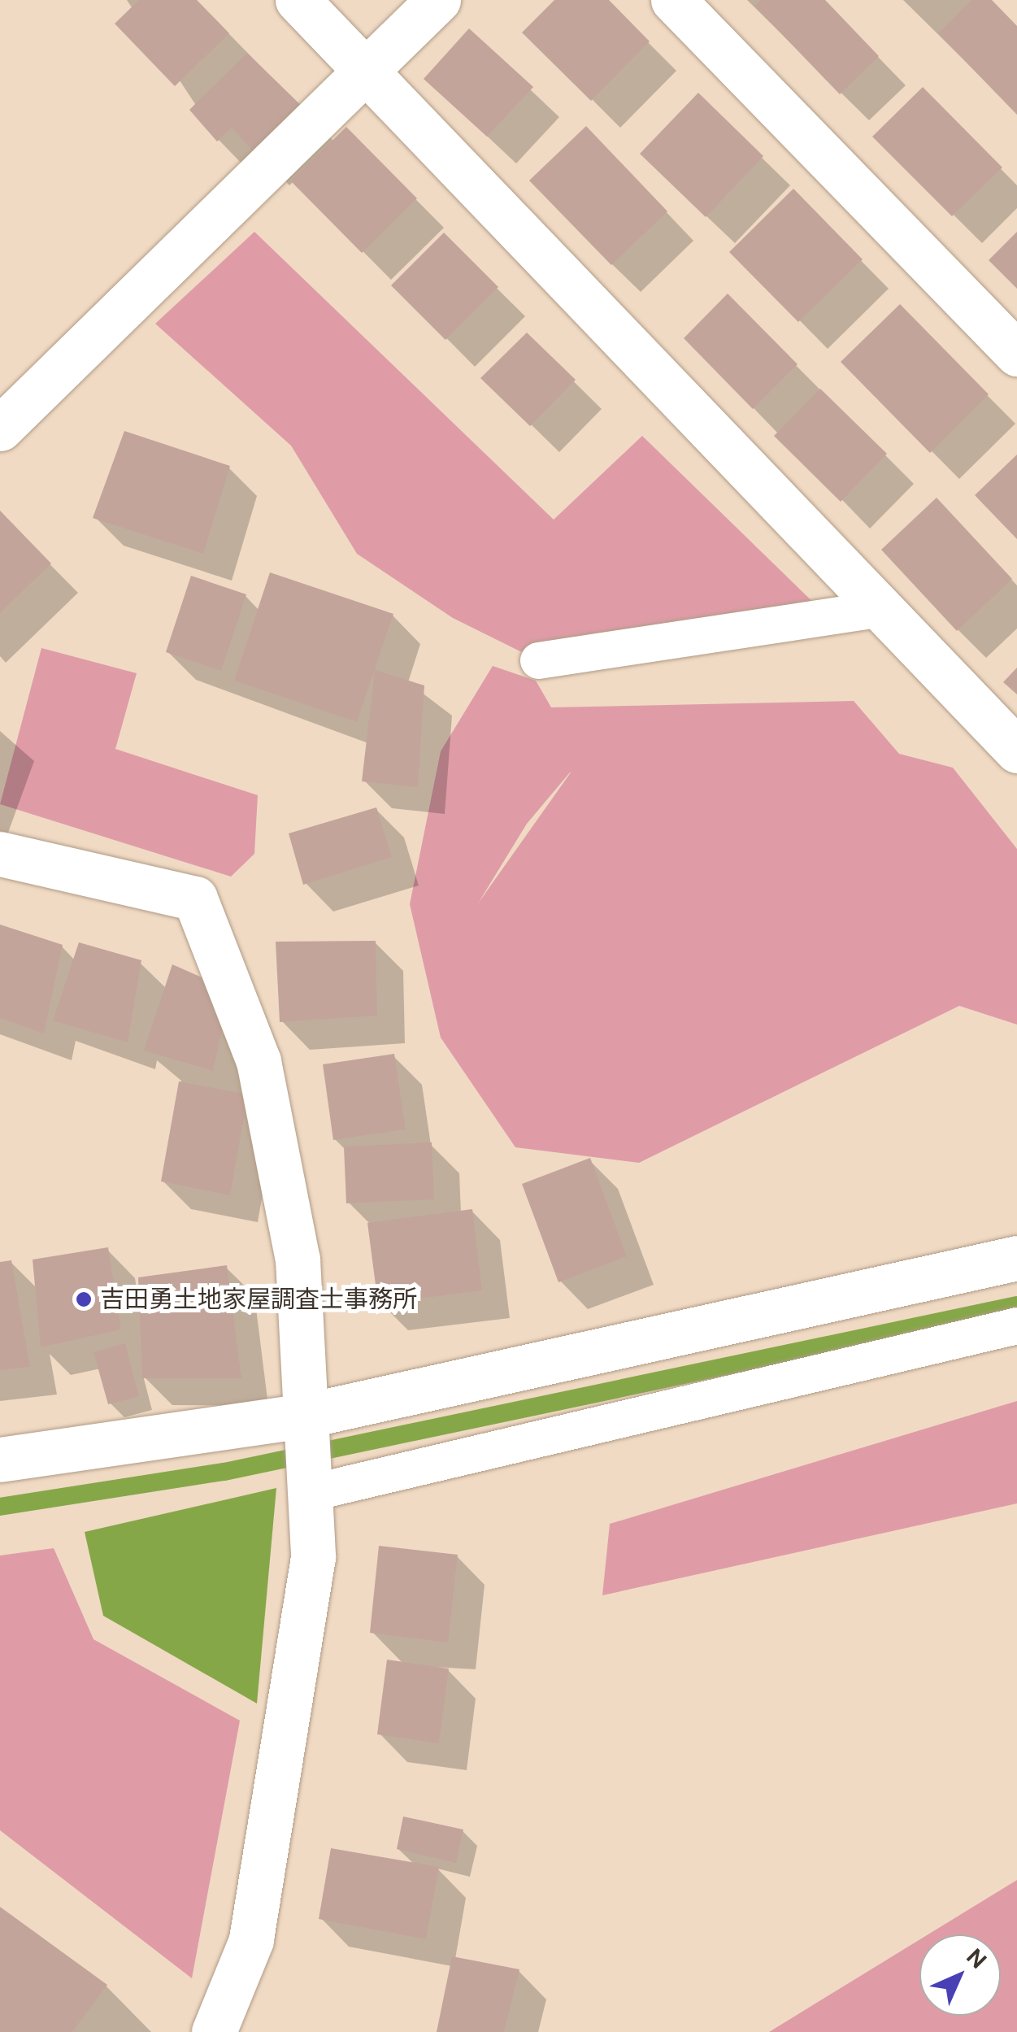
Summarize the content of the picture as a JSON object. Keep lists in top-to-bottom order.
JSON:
{
  "places": ["吉田勇土地家屋調査士事務所"],
  "north": "top right"
}
